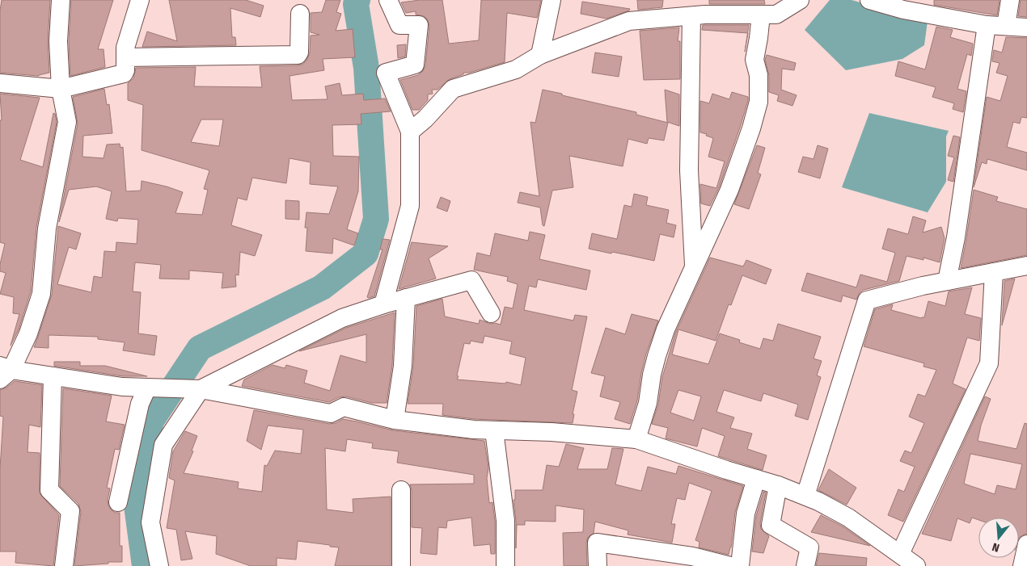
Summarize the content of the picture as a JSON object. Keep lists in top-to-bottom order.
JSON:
{
  "north": "bottom"
}
